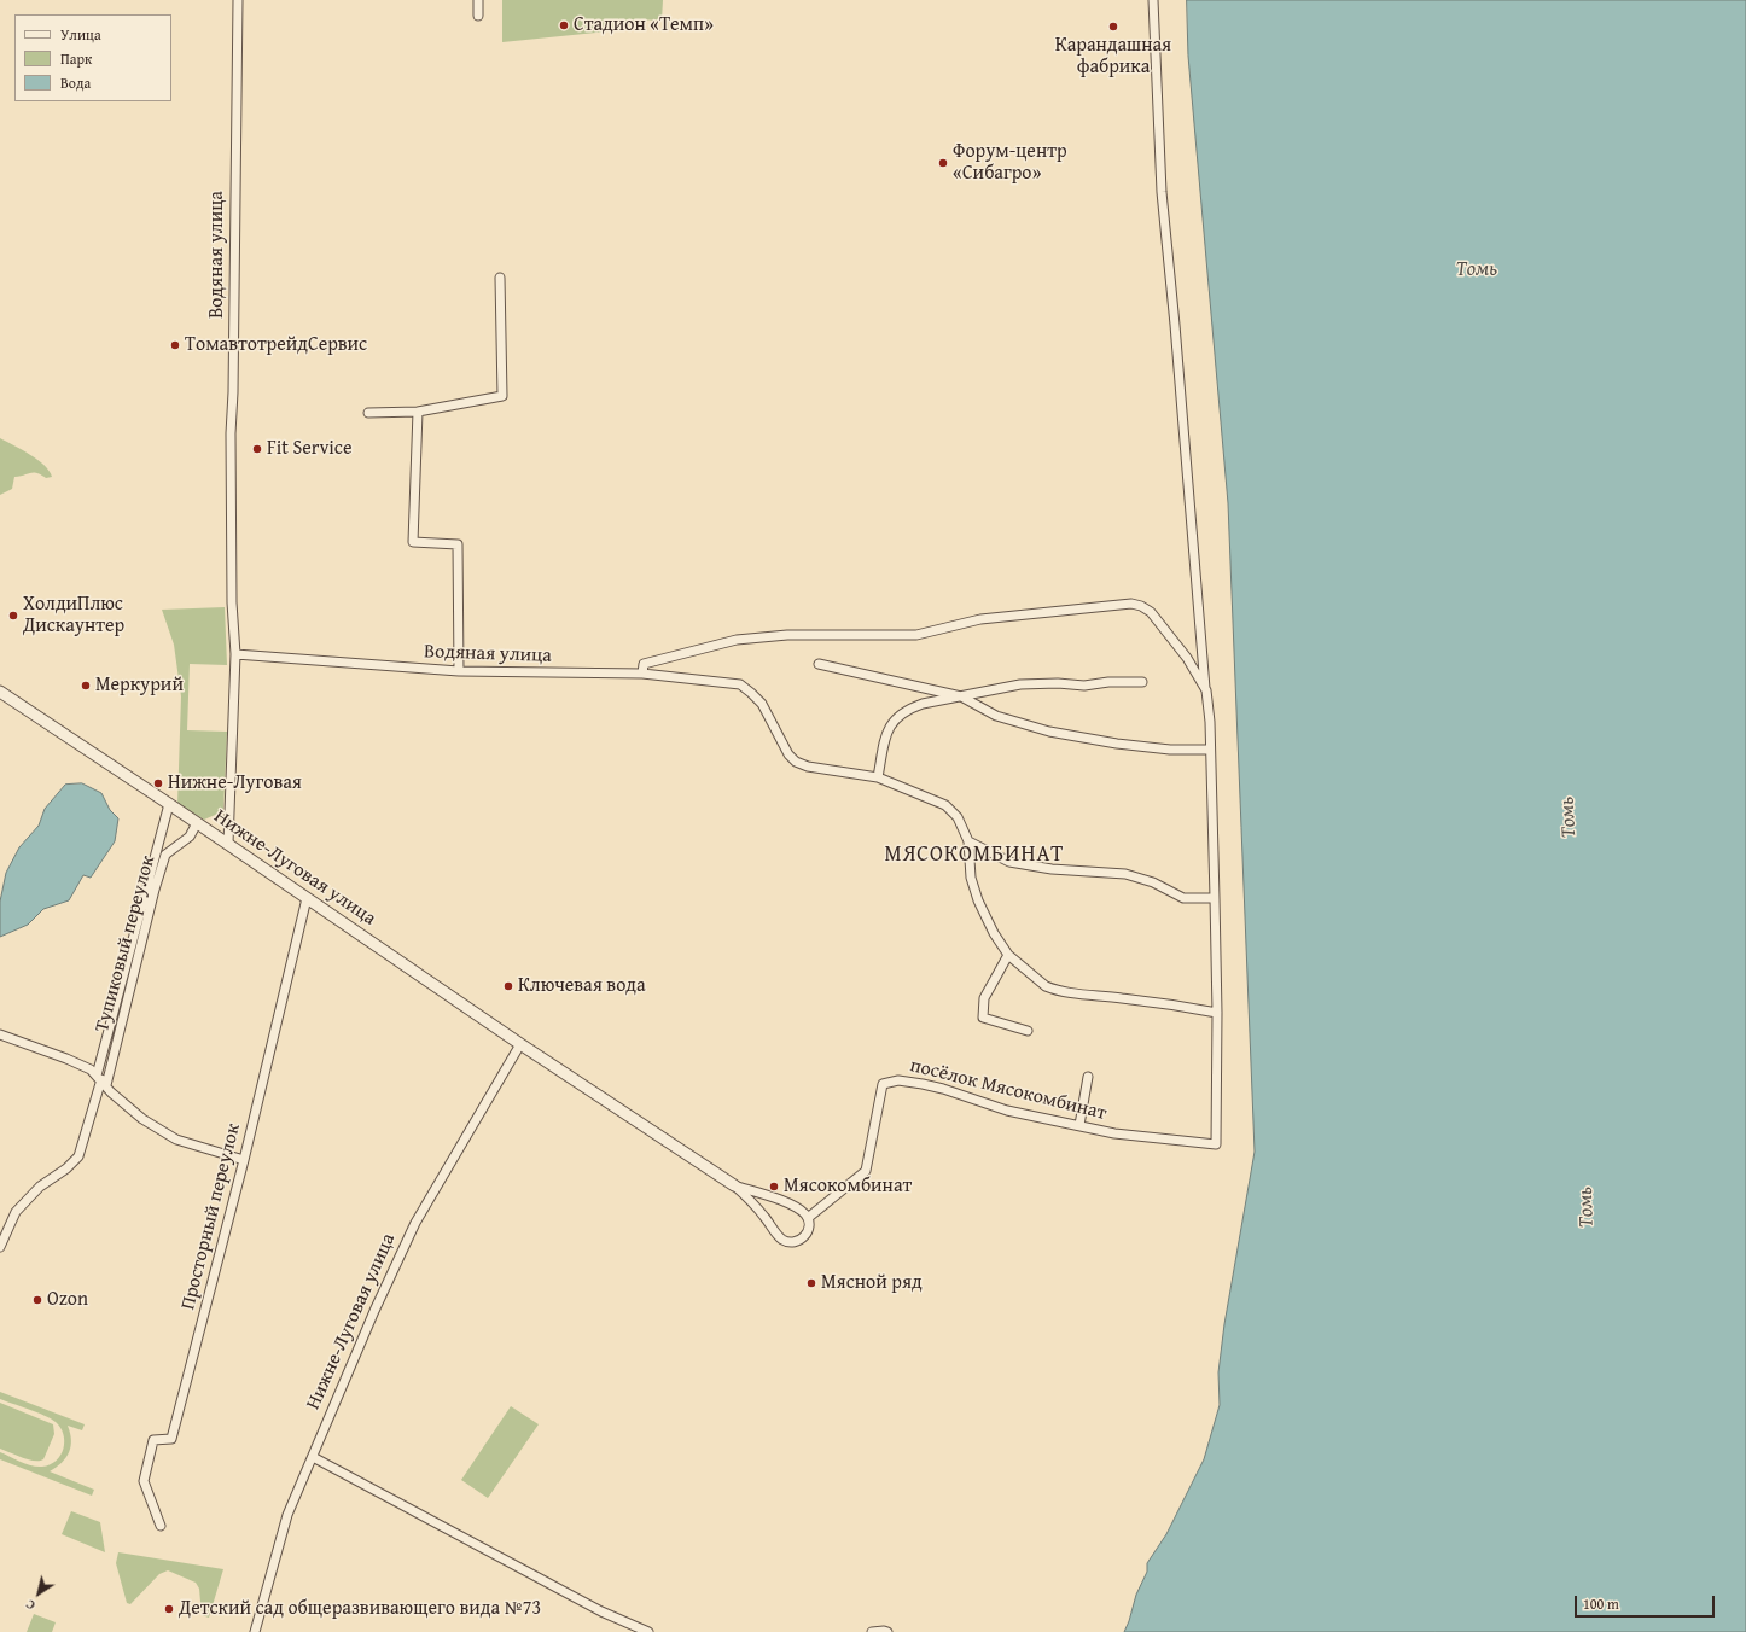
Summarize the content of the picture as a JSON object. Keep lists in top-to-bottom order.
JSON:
{
  "streets": {
    "street": [
      "Водяная улица",
      "Нижне-Луговая улица",
      "Тупиковый переулок",
      "посёлок Мясокомбинат",
      "Просторный переулок"
    ]
  },
  "crossings": [
    ["Водяная улица", "Нижне-Луговая улица"],
    ["Водяная улица", "посёлок Мясокомбинат"],
    ["Нижне-Луговая улица", "Тупиковый переулок"],
    ["Нижне-Луговая улица", "Просторный переулок"]
  ],
  "districts": ["МЯСОКОМБИНАТ"],
  "water": ["Томь"],
  "places": [
    "Стадион «Темп»",
    "Карандашная фабрика",
    "Форум-центр «Сибагро»",
    "ТомавтотрейдСервис",
    "Fit Service",
    "ХолдиПлюс Дискаунтер",
    "Меркурий",
    "Нижне-Луговая",
    "Ключевая вода",
    "Мясокомбинат",
    "Мясной ряд",
    "Ozon",
    "Детский сад общеразвивающего вида №73"
  ],
  "legend": ["Улица", "Парк", "Вода"],
  "scale_bar": "100 m",
  "north": "bottom left"
}
